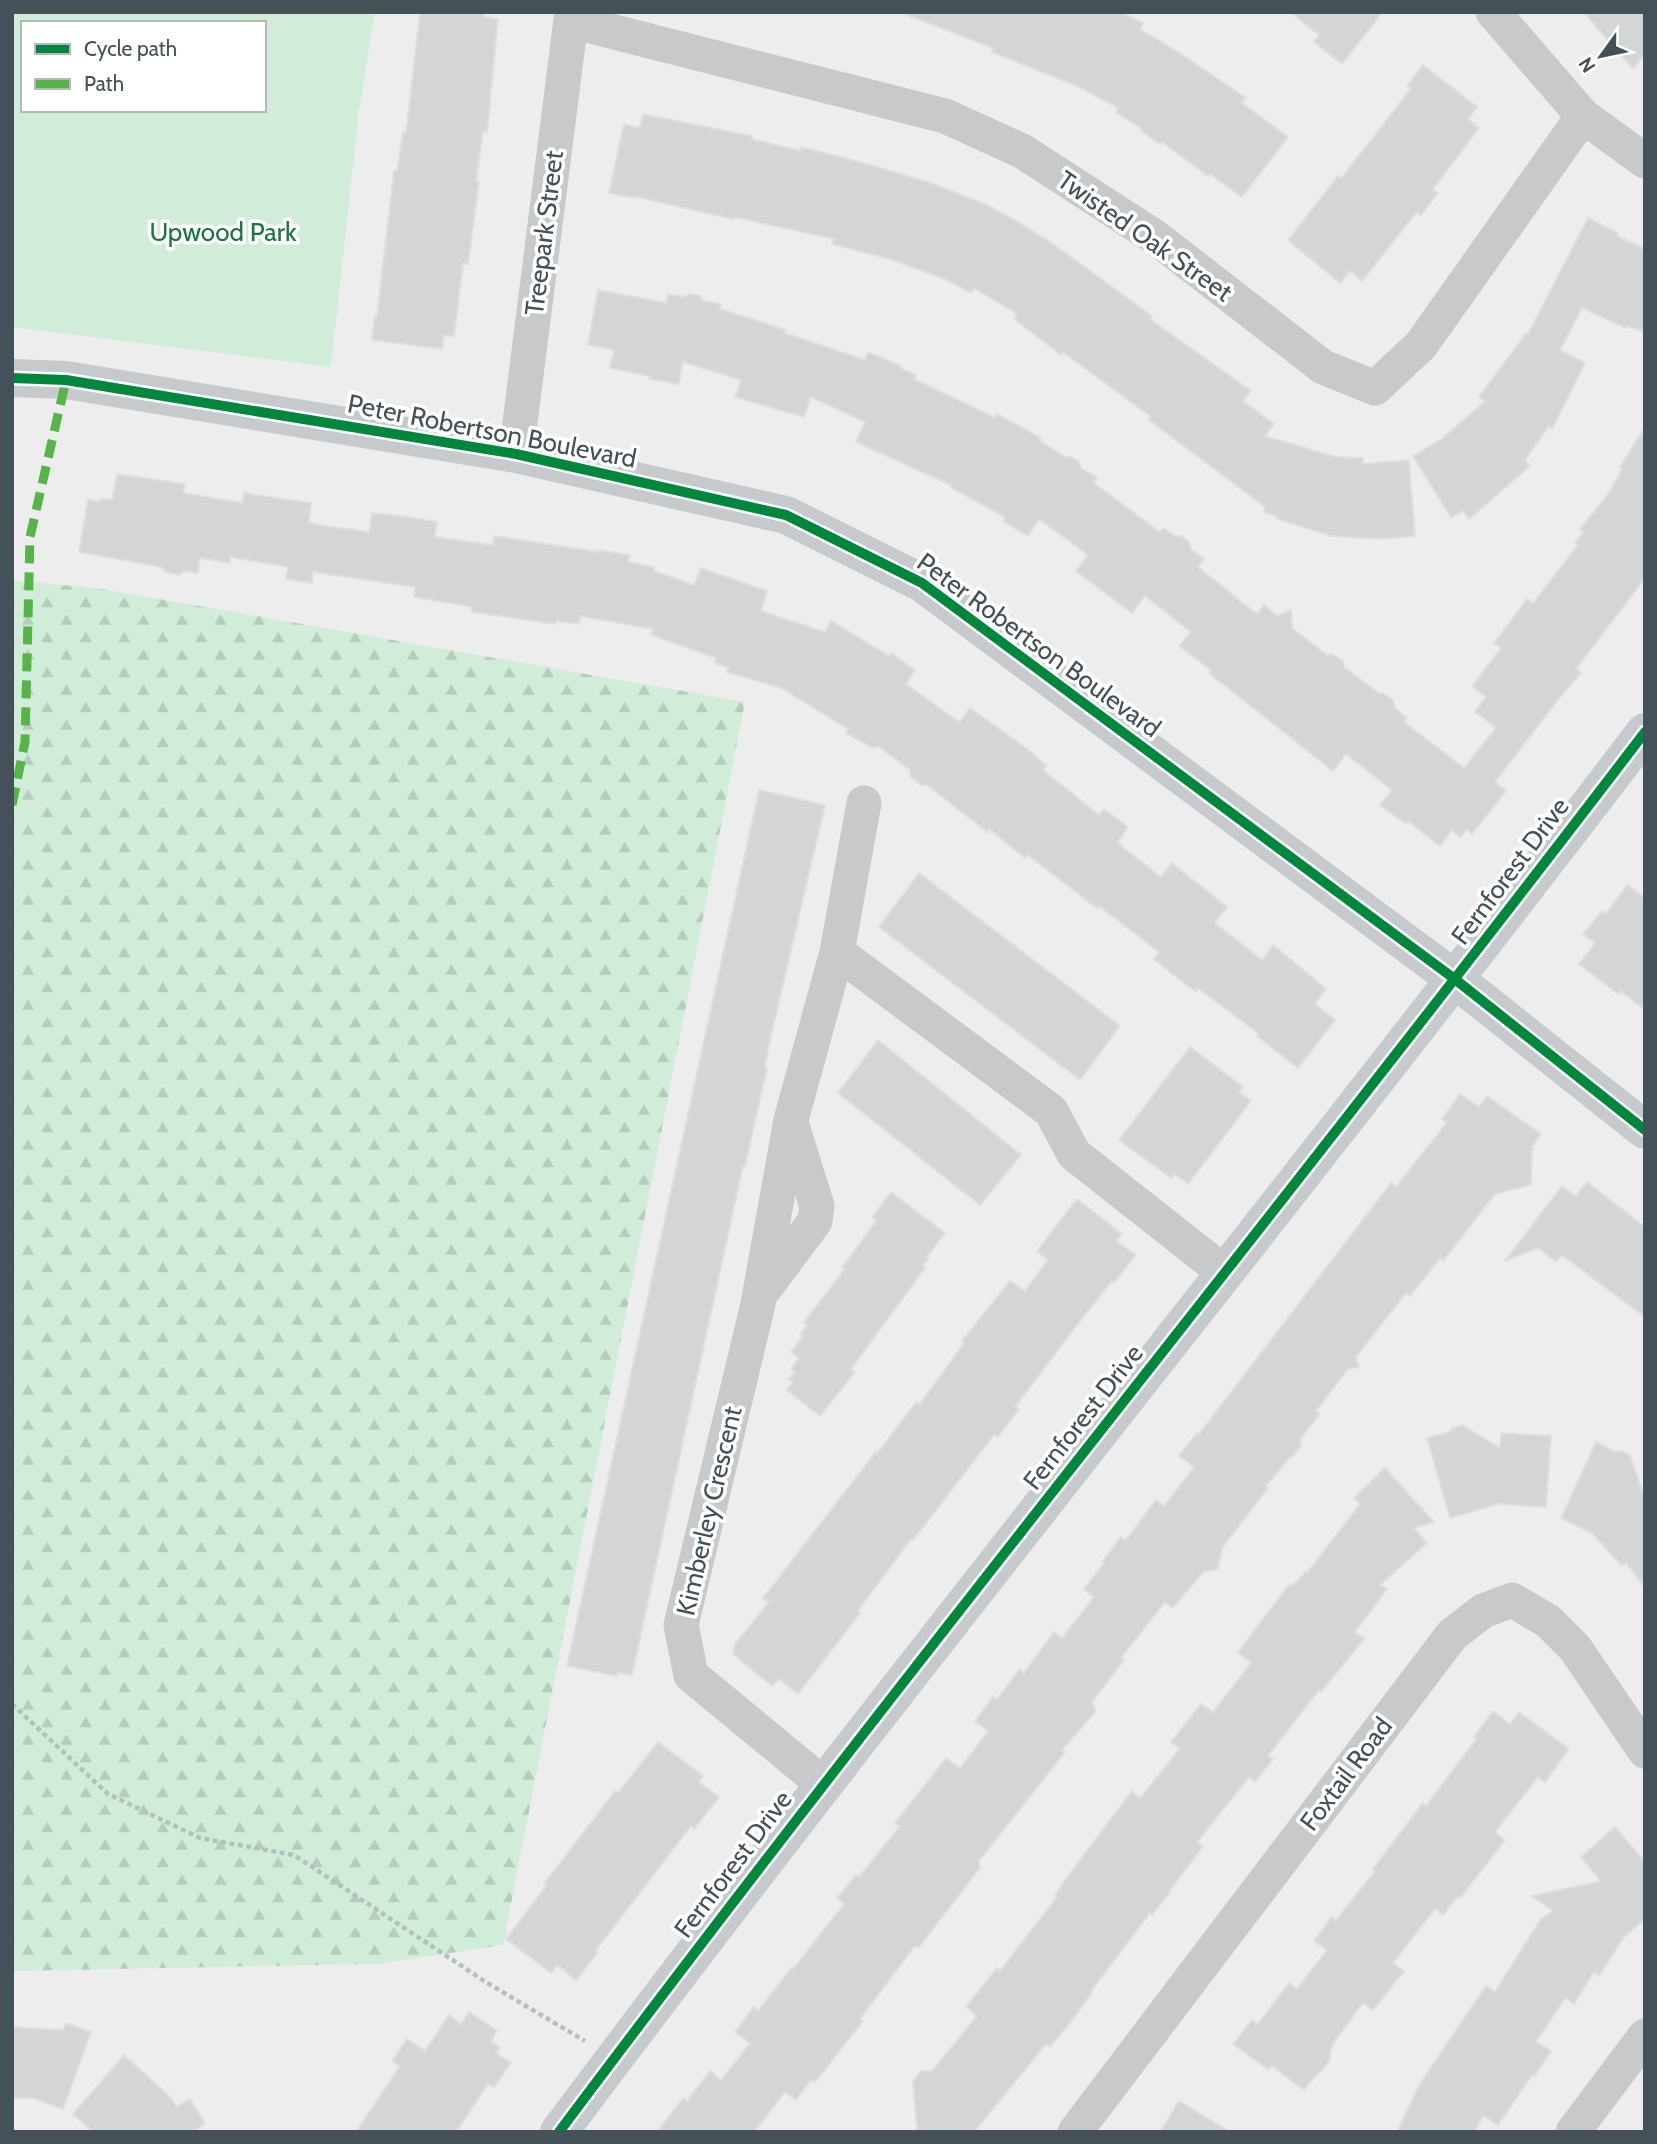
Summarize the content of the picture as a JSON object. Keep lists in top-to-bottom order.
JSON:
{
  "streets": {
    "street": [
      "Treepark Street",
      "Twisted Oak Street",
      "Peter Robertson Boulevard",
      "Fernforest Drive",
      "Kimberley Crescent",
      "Foxtail Road"
    ]
  },
  "crossings": [
    ["Treepark Street", "Twisted Oak Street"],
    ["Treepark Street", "Peter Robertson Boulevard"],
    ["Peter Robertson Boulevard", "Fernforest Drive"],
    ["Fernforest Drive", "Kimberley Crescent"]
  ],
  "parks": ["Upwood Park"],
  "legend": ["Cycle path", "Path"],
  "north": "bottom left"
}
